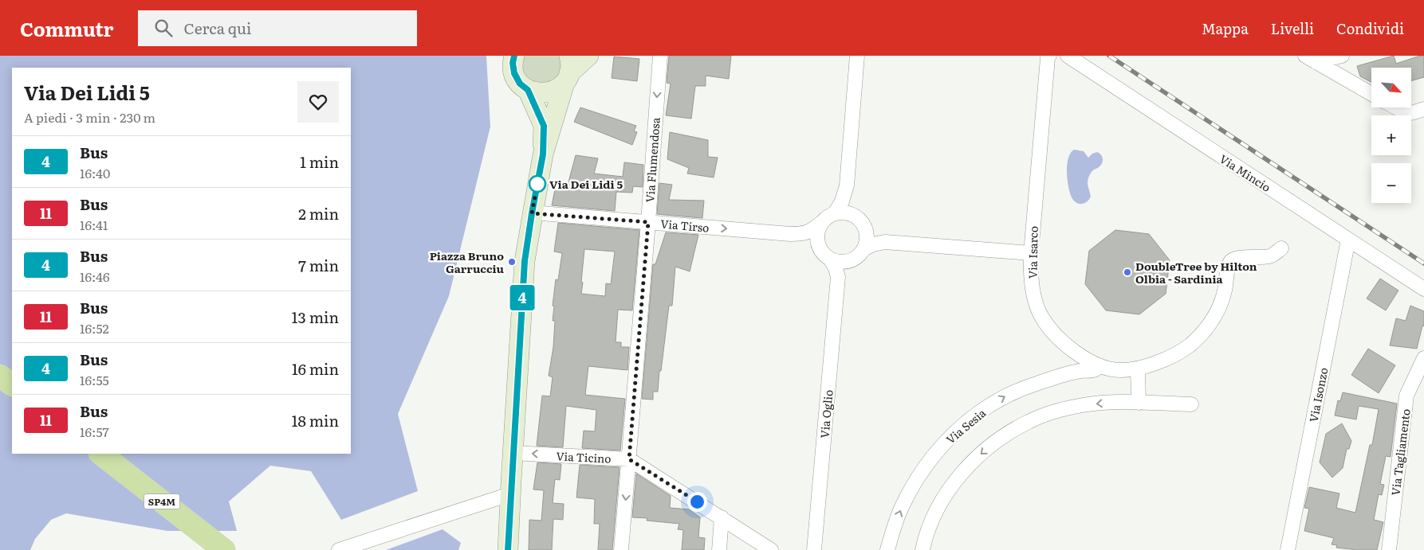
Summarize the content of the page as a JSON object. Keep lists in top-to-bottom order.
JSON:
{
  "streets": {
    "main road": ["SP4M"],
    "street": [
      "Via Flumendosa",
      "Via Mincio",
      "Via Tirso",
      "Via Isarco",
      "Via Isonzo",
      "Via Oglio",
      "Via Sesia",
      "Via Tagliamento",
      "Via Ticino"
    ]
  },
  "crossings": [
    ["Via Flumendosa", "Via Tirso"],
    ["Via Flumendosa", "Via Ticino"],
    ["Via Mincio", "Via Isonzo"],
    ["Via Isarco", "Via Sesia"]
  ],
  "one_way": ["Via Flumendosa", "Via Tirso", "Via Ticino"],
  "places": ["Via Dei Lidi 5", "Piazza Bruno Garrucciu", "DoubleTree by Hilton Olbia - Sardinia"],
  "lines": ["bus line 4"],
  "north": "bottom right",
  "page": {
    "header": "Commutr",
    "search": "Cerca qui",
    "nav": ["Mappa", "Livelli", "Condividi"],
    "on_map": "4",
    "map_buttons": ["+", "−"],
    "heading": ["Via Dei Lidi 5", "A piedi · 3 min · 230 m"],
    "list": [
      {
        "mark": "4",
        "name": "Bus",
        "note": "16:40",
        "value": "1 min"
      },
      {
        "mark": "11",
        "name": "Bus",
        "note": "16:41",
        "value": "2 min"
      },
      {
        "mark": "4",
        "name": "Bus",
        "note": "16:46",
        "value": "7 min"
      },
      {
        "mark": "11",
        "name": "Bus",
        "note": "16:52",
        "value": "13 min"
      },
      {
        "mark": "4",
        "name": "Bus",
        "note": "16:55",
        "value": "16 min"
      },
      {
        "mark": "11",
        "name": "Bus",
        "note": "16:57",
        "value": "18 min"
      }
    ]
  }
}
